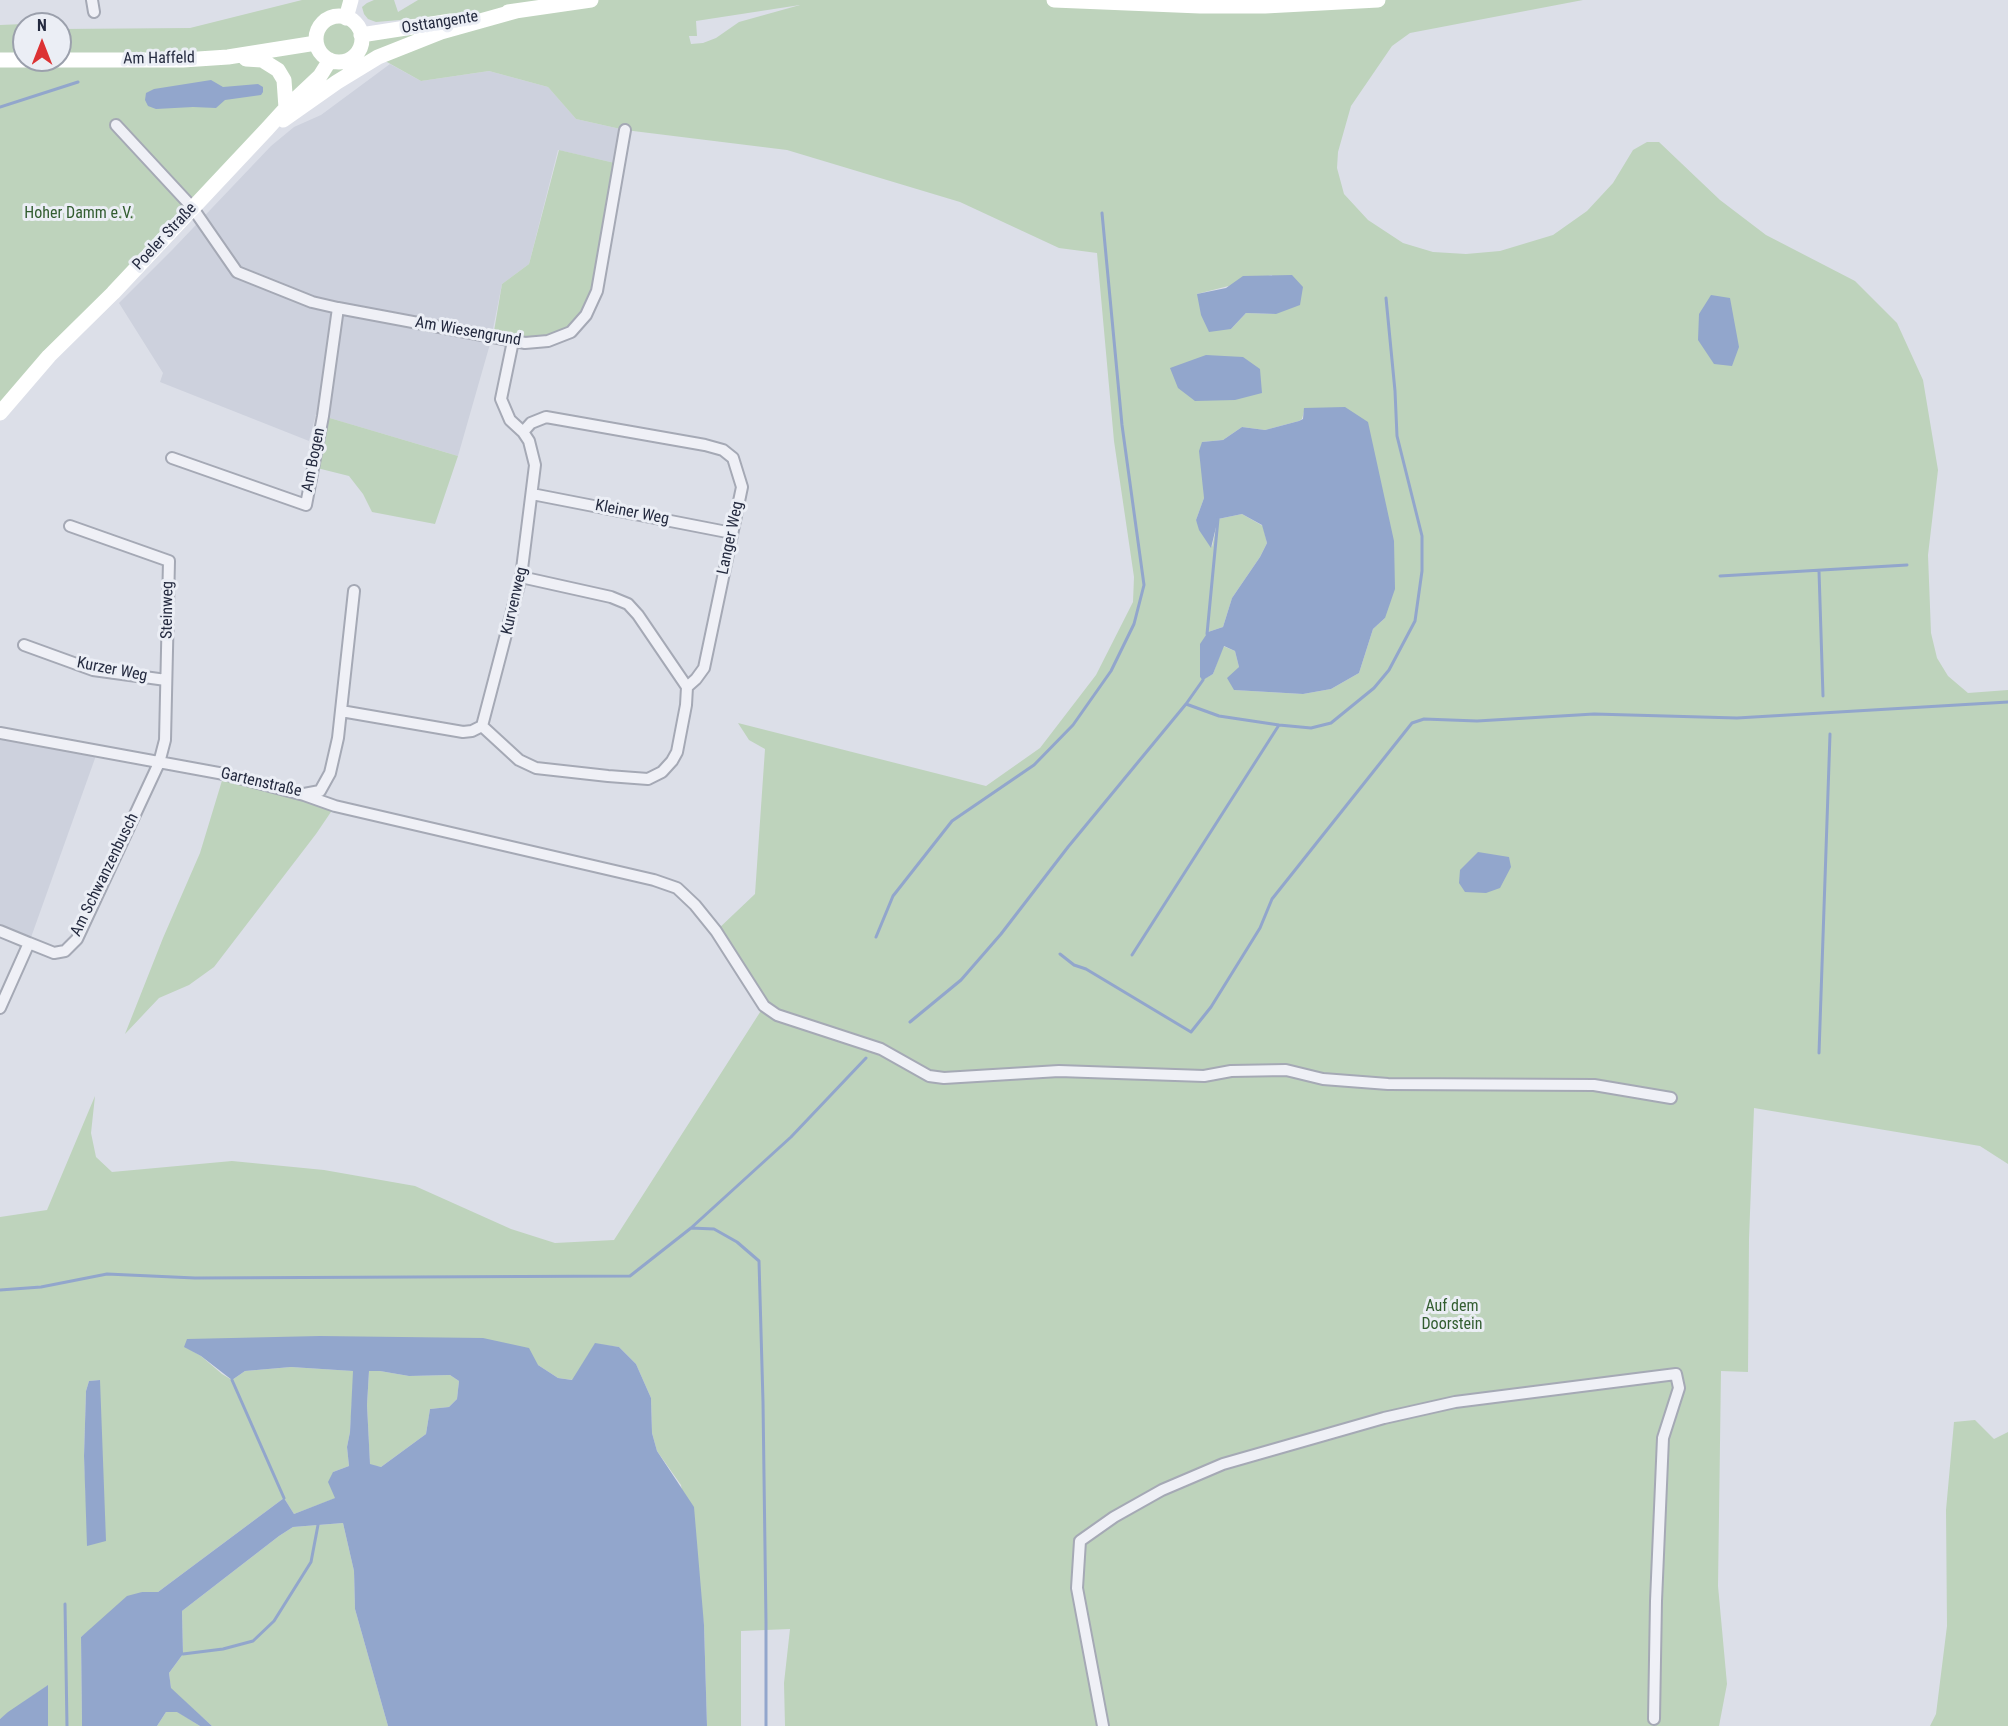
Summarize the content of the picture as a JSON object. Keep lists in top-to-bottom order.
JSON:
{
  "streets": {
    "main road": ["Osttangente", "Am Haffeld", "Poeler Straße"],
    "street": [
      "Am Wiesengrund",
      "Am Bogen",
      "Kleiner Weg",
      "Langer Weg",
      "Kurvenweg",
      "Steinweg",
      "Kurzer Weg",
      "Gartenstraße",
      "Am Schwanzenbusch"
    ]
  },
  "crossings": [
    ["Osttangente", "Am Haffeld"],
    ["Osttangente", "Poeler Straße"],
    ["Am Haffeld", "Poeler Straße"],
    ["Poeler Straße", "Am Wiesengrund"],
    ["Am Wiesengrund", "Am Bogen"],
    ["Am Wiesengrund", "Kurvenweg"],
    ["Kleiner Weg", "Langer Weg"],
    ["Kleiner Weg", "Kurvenweg"],
    ["Langer Weg", "Kurvenweg"],
    ["Steinweg", "Kurzer Weg"],
    ["Steinweg", "Gartenstraße"],
    ["Steinweg", "Am Schwanzenbusch"],
    ["Gartenstraße", "Am Schwanzenbusch"]
  ],
  "parks": ["Hoher Damm e.V.", "Auf dem Doorstein"],
  "north": "top"
}
